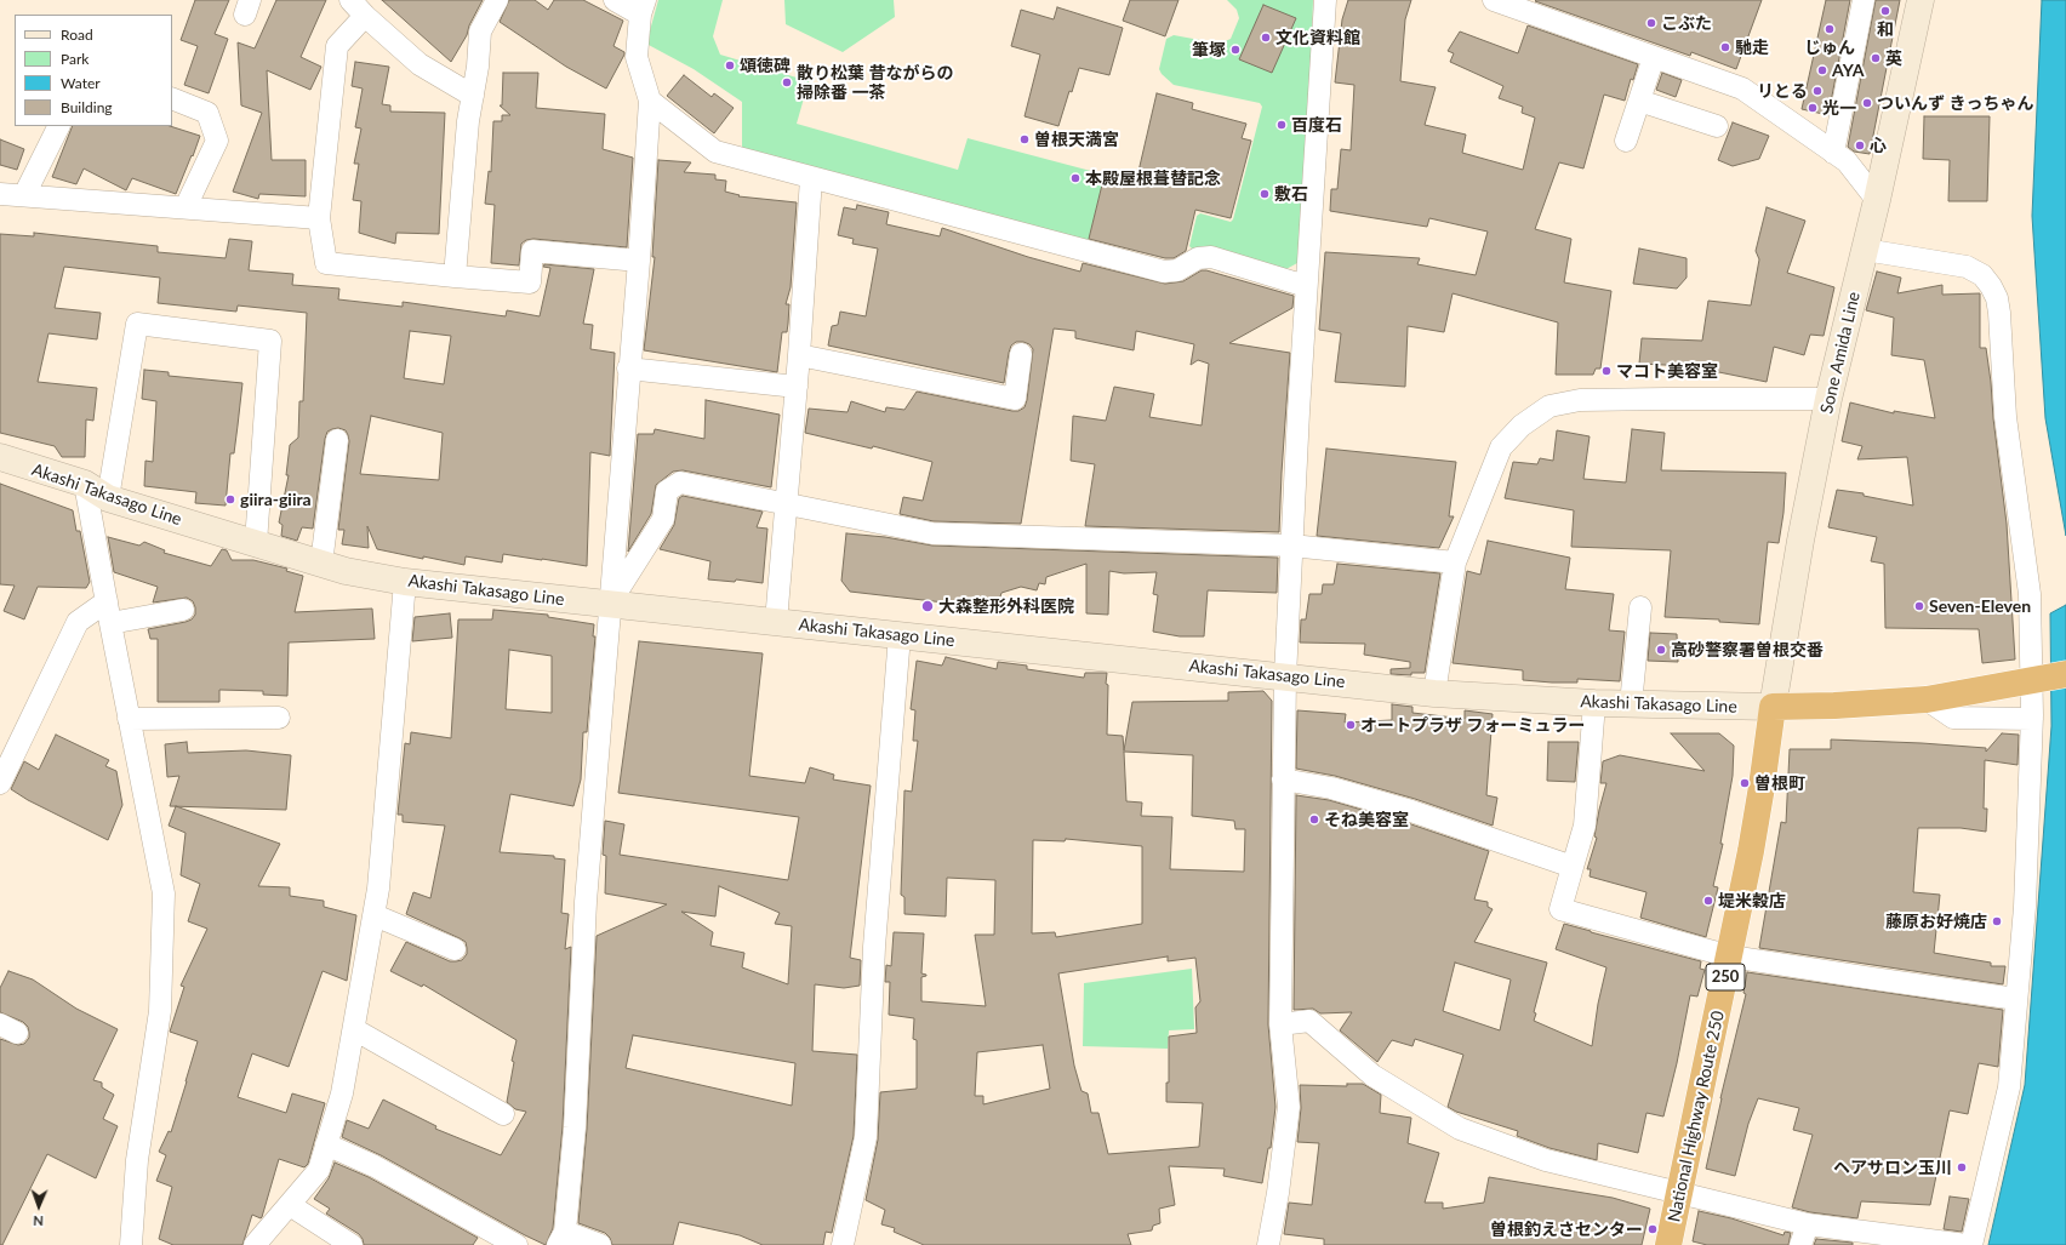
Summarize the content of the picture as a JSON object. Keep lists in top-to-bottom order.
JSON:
{
  "streets": {
    "highway": ["250", "National Highway Route 250"],
    "main road": ["Sone Amida Line", "Akashi Takasago Line"]
  },
  "crossings": [
    ["Sone Amida Line", "Akashi Takasago Line"],
    ["Sone Amida Line", "National Highway Route 250"],
    ["Akashi Takasago Line", "National Highway Route 250"]
  ],
  "places": [
    "和",
    "こぶた",
    "じゅん",
    "文化資料館",
    "馳走",
    "筆塚",
    "英",
    "頌徳碑",
    "AYA",
    "散り松葉 昔ながらの 掃除番 一茶",
    "リとる",
    "ついんず きっちゃん",
    "光一",
    "百度石",
    "曽根天満宮",
    "心",
    "本殿屋根葺替記念",
    "敷石",
    "マコト美容室",
    "giira-giira",
    "大森整形外科医院",
    "Seven-Eleven",
    "高砂警察署曽根交番",
    "オートプラザ フォーミュラー",
    "曽根町",
    "そね美容室",
    "堤米穀店",
    "藤原お好焼店",
    "ヘアサロン玉川",
    "曽根釣えさセンター"
  ],
  "legend": [
    "Road",
    "Park",
    "Water",
    "Building"
  ],
  "north": "bottom"
}
